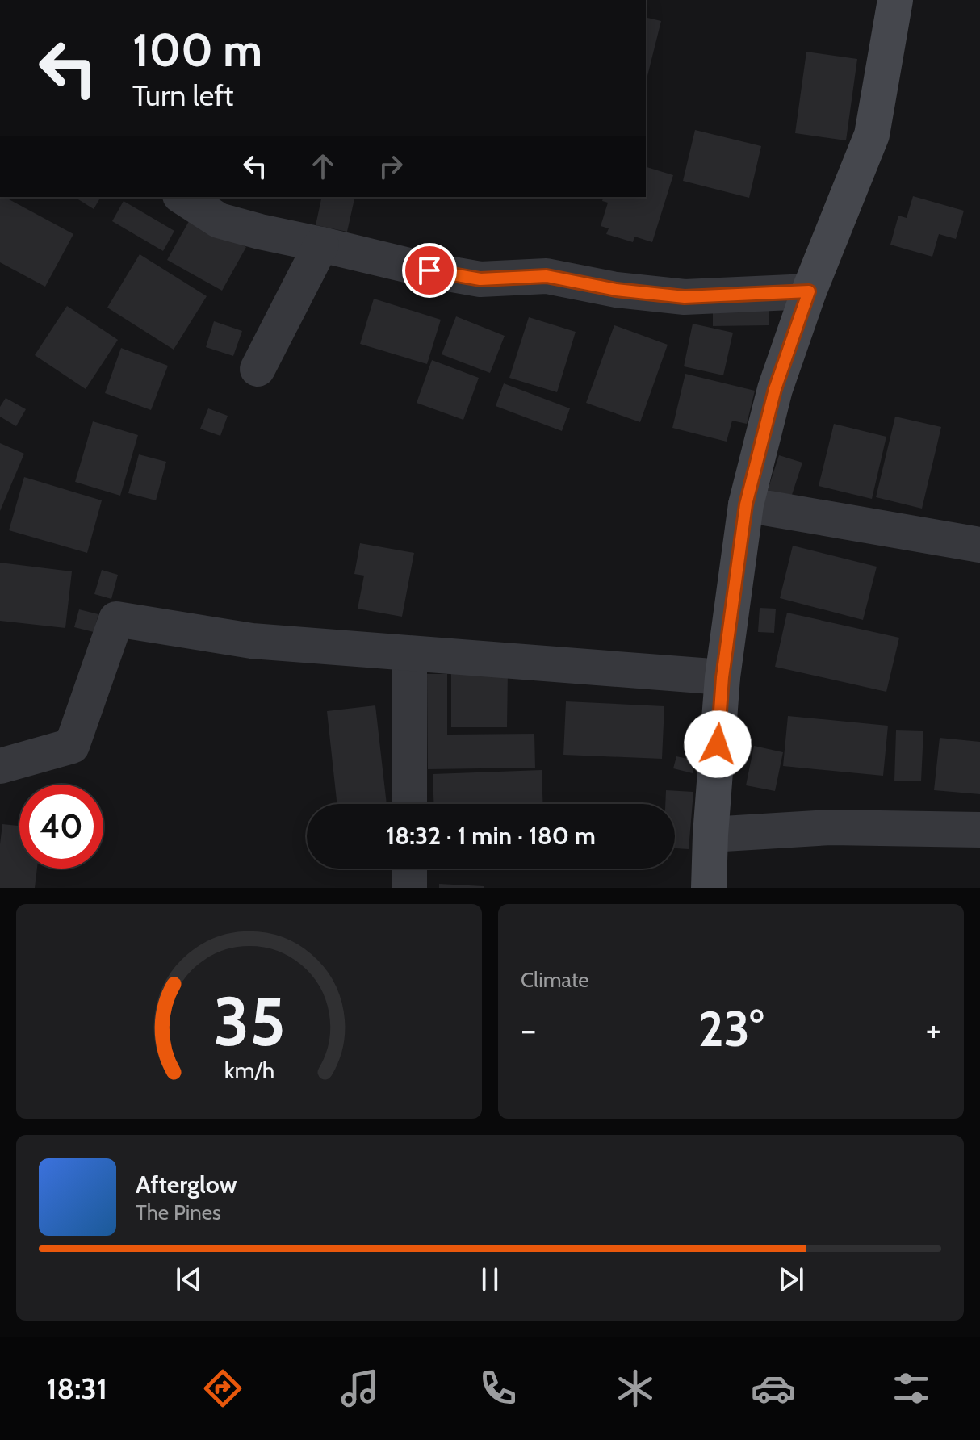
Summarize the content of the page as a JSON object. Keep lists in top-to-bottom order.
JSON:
{
  "page": {
    "turn": ["100 m", "Turn left"],
    "limit": "40",
    "trip": "18:32 · 1 min · 180 m",
    "tile": "Climate",
    "heat": ["−", "23°", "+"],
    "song": ["Afterglow", "The Pines"],
    "tabs": "18:31",
    "gauge": ["35", "km/h"]
  }
}
